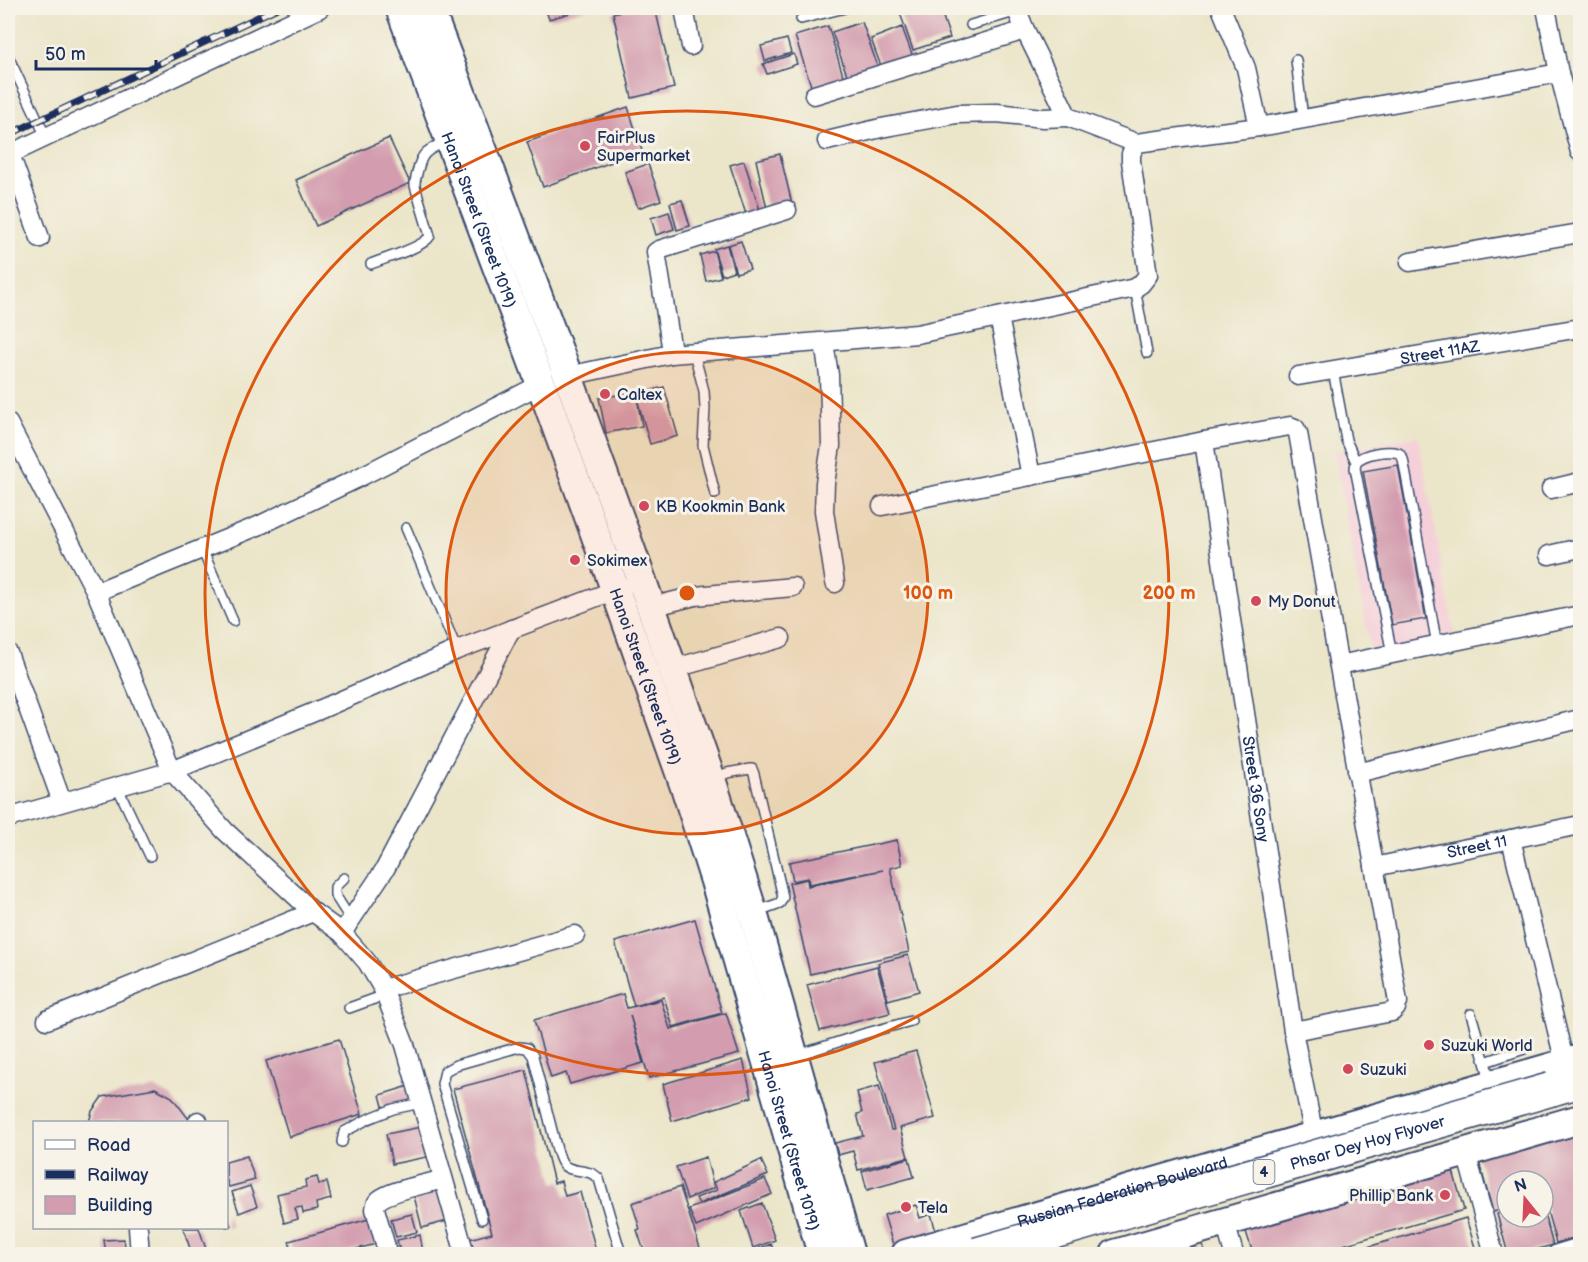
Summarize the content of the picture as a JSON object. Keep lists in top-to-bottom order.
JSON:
{
  "streets": {
    "highway": ["Phsar Dey Hoy Flyover", "4"],
    "main road": ["Hanoi Street (Street 1019)", "Russian Federation Boulevard"],
    "street": ["Street 11AZ", "Street 36 Sony", "Street 11"]
  },
  "crossings": [
    ["Street 36 Sony", "Russian Federation Boulevard"],
    ["Phsar Dey Hoy Flyover", "Russian Federation Boulevard"]
  ],
  "places": [
    "FairPlus Supermarket",
    "Caltex",
    "KB Kookmin Bank",
    "Sokimex",
    "My Donut",
    "Suzuki World",
    "Suzuki",
    "Phillip Bank",
    "Tela"
  ],
  "legend": ["Road", "Railway", "Building"],
  "scale_bar": "50 m",
  "north": "top",
  "rings": ["100 m", "200 m"]
}
